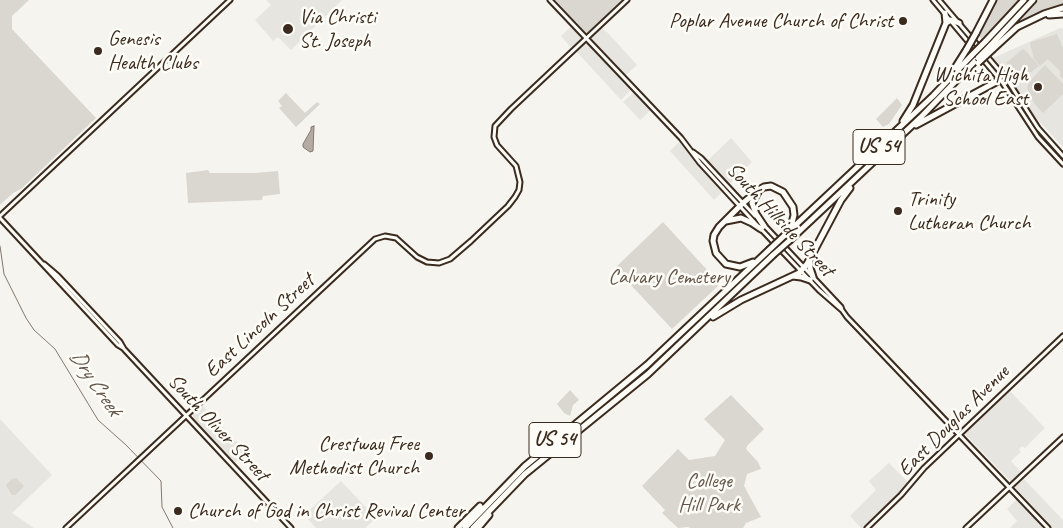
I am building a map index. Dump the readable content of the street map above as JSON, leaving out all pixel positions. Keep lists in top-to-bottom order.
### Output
{
  "streets": {
    "highway": ["US 54"],
    "main road": [
      "South Hillside Street",
      "East Lincoln Street",
      "East Douglas Avenue",
      "South Oliver Street"
    ]
  },
  "crossings": [
    ["South Hillside Street", "East Lincoln Street"],
    ["South Hillside Street", "East Douglas Avenue"],
    ["East Lincoln Street", "South Oliver Street"]
  ],
  "water": ["Dry Creek"],
  "parks": ["Calvary Cemetery", "College Hill Park"],
  "places": [
    "Poplar Avenue Church of Christ",
    "Via Christi St. Joseph",
    "Genesis Health Clubs",
    "Wichita High School East",
    "Trinity Lutheran Church",
    "Crestway Free Methodist Church",
    "Church of God in Christ Revival Center"
  ]
}
